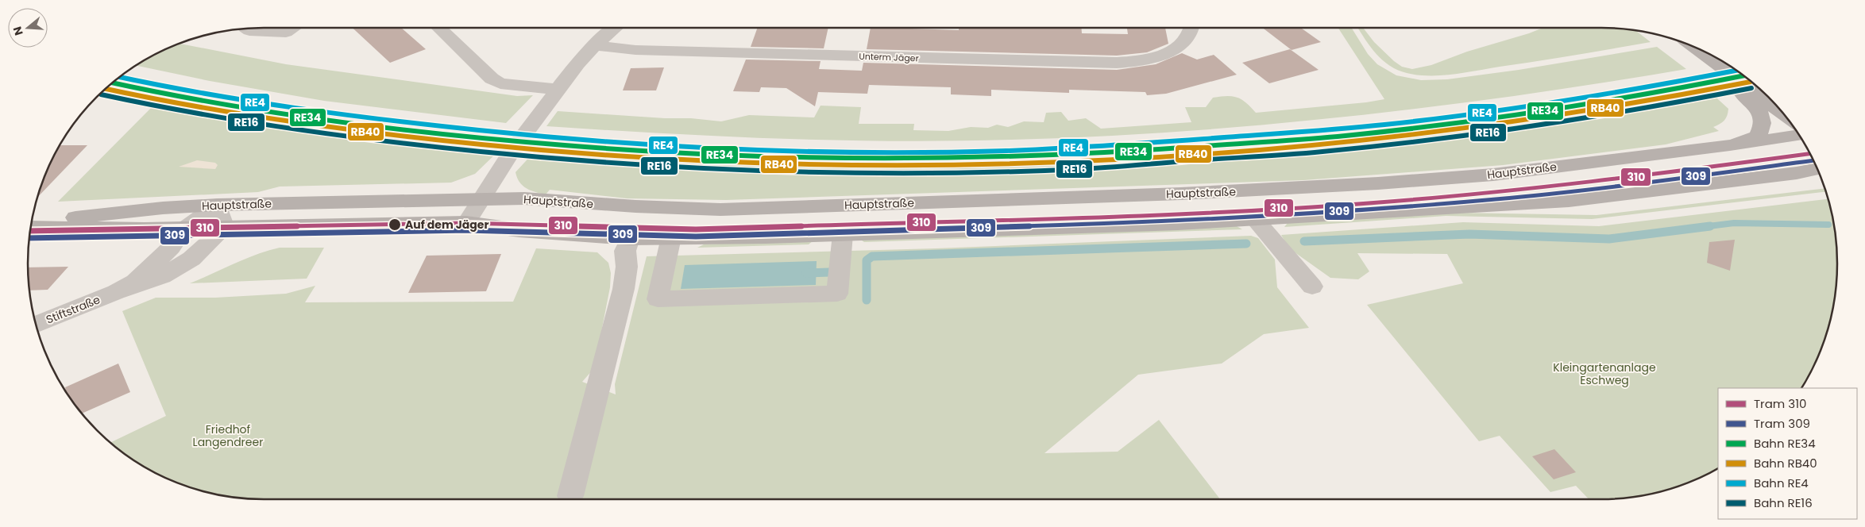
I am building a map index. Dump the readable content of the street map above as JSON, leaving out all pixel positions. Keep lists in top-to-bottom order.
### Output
{
  "streets": {
    "main road": ["Hauptstraße"],
    "street": ["Unterm Jäger", "Stiftstraße"]
  },
  "crossings": [
    ["Hauptstraße", "Stiftstraße"]
  ],
  "parks": ["Kleingartenanlage Eschweg", "Friedhof Langendreer"],
  "places": ["Auf dem Jäger"],
  "lines": [
    "rail line RE4",
    "rail line RE34",
    "rail line RB40",
    "rail line RE16",
    "tram line 310",
    "tram line 309"
  ],
  "legend": [
    "Tram 310",
    "Tram 309",
    "Bahn RE34",
    "Bahn RB40",
    "Bahn RE4",
    "Bahn RE16"
  ],
  "north": "left"
}
